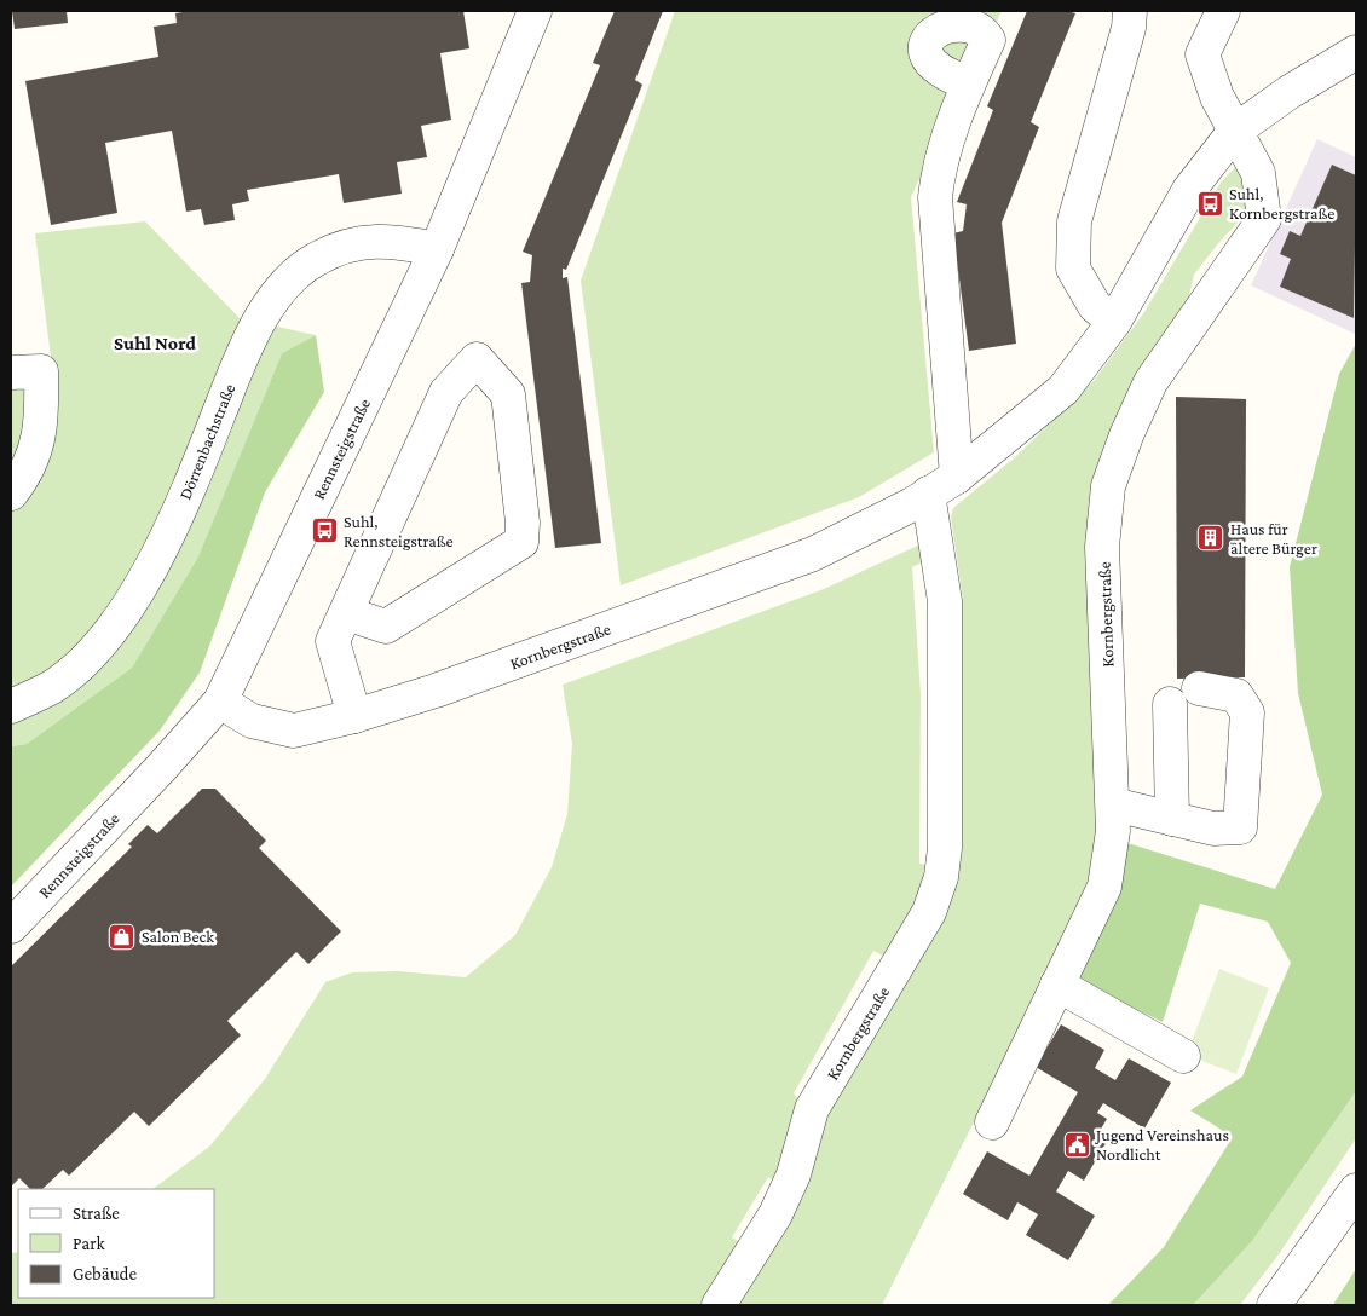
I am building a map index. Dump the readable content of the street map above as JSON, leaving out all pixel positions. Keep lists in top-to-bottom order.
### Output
{
  "streets": {
    "street": ["Dörrenbachstraße", "Rennsteigstraße", "Kornbergstraße"]
  },
  "crossings": [
    ["Dörrenbachstraße", "Rennsteigstraße"],
    ["Rennsteigstraße", "Kornbergstraße"]
  ],
  "districts": ["Suhl Nord"],
  "places": {
    "bus stop": ["Suhl, Kornbergstraße", "Suhl, Rennsteigstraße"],
    "building": ["Haus für ältere Bürger"],
    "shop": ["Salon Beck"],
    "public building": ["Jugend Vereinshaus Nordlicht"]
  },
  "legend": ["Straße", "Park", "Gebäude"]
}
